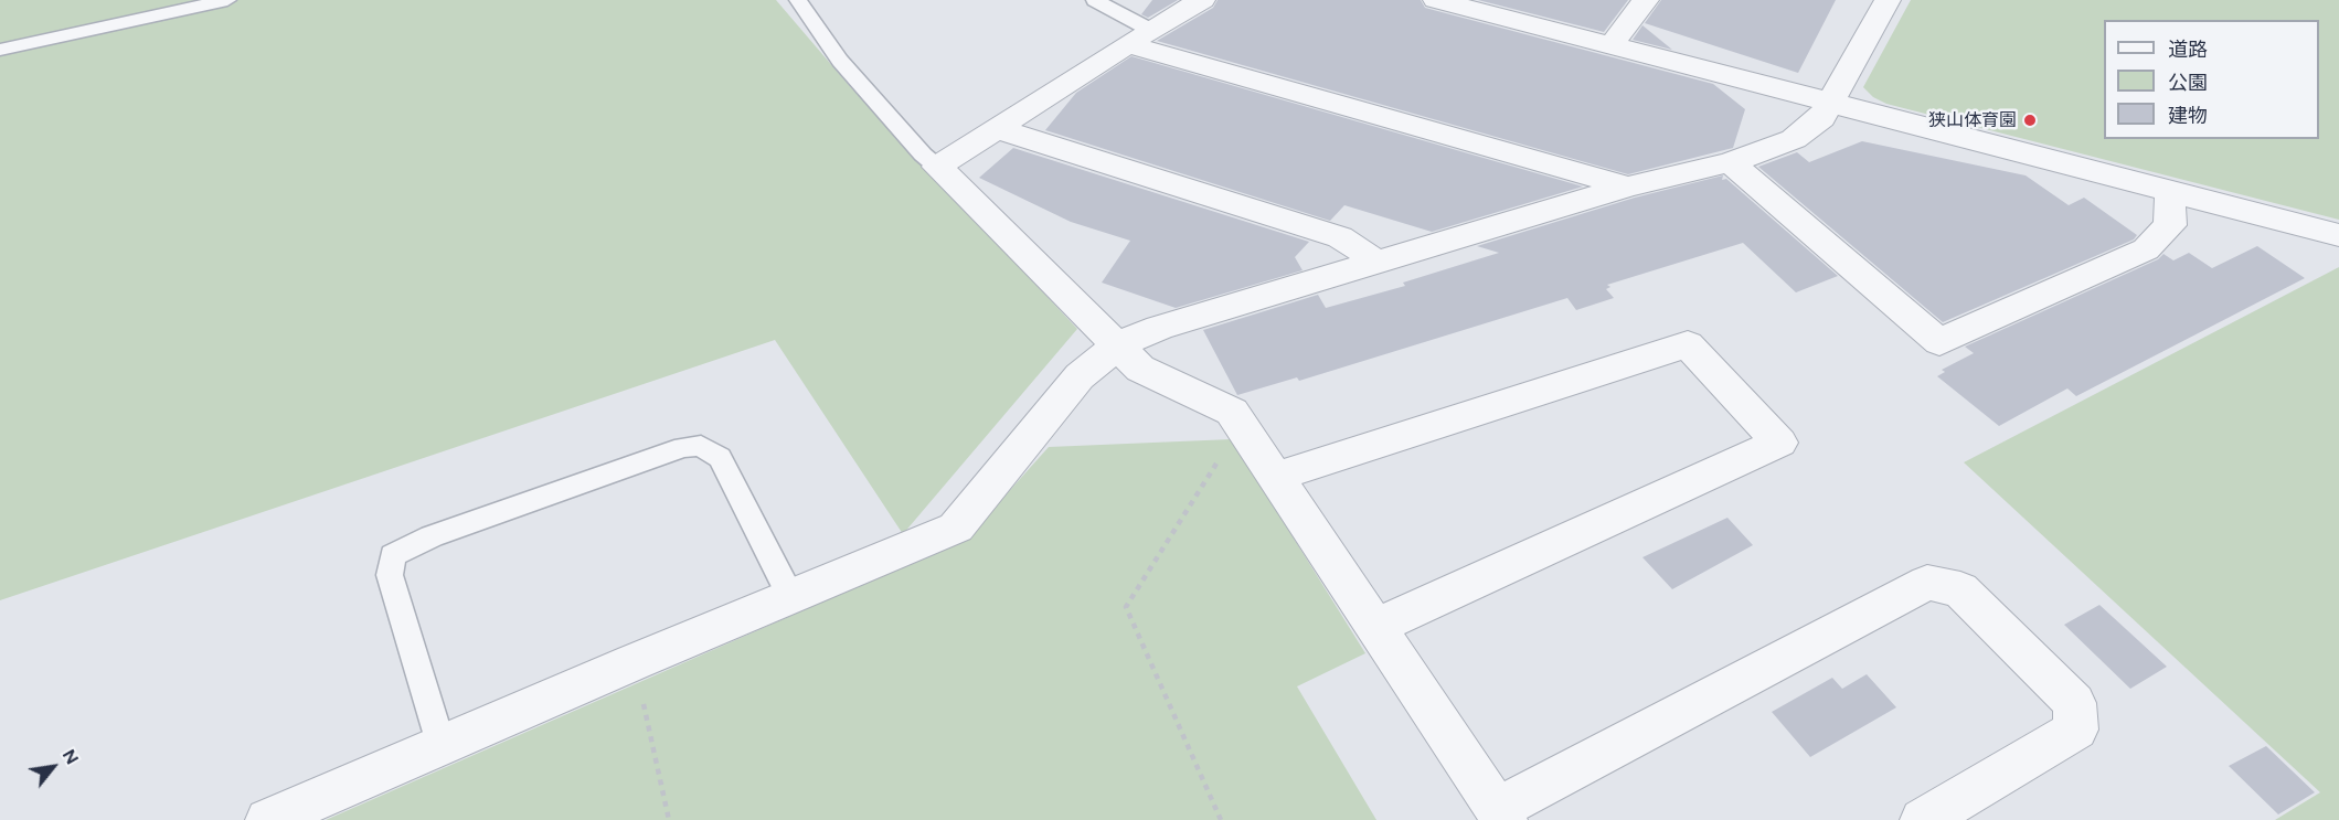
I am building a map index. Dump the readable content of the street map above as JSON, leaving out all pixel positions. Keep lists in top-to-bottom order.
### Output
{
  "places": ["狭山体育園"],
  "legend": ["道路", "公園", "建物"],
  "north": "top right"
}
